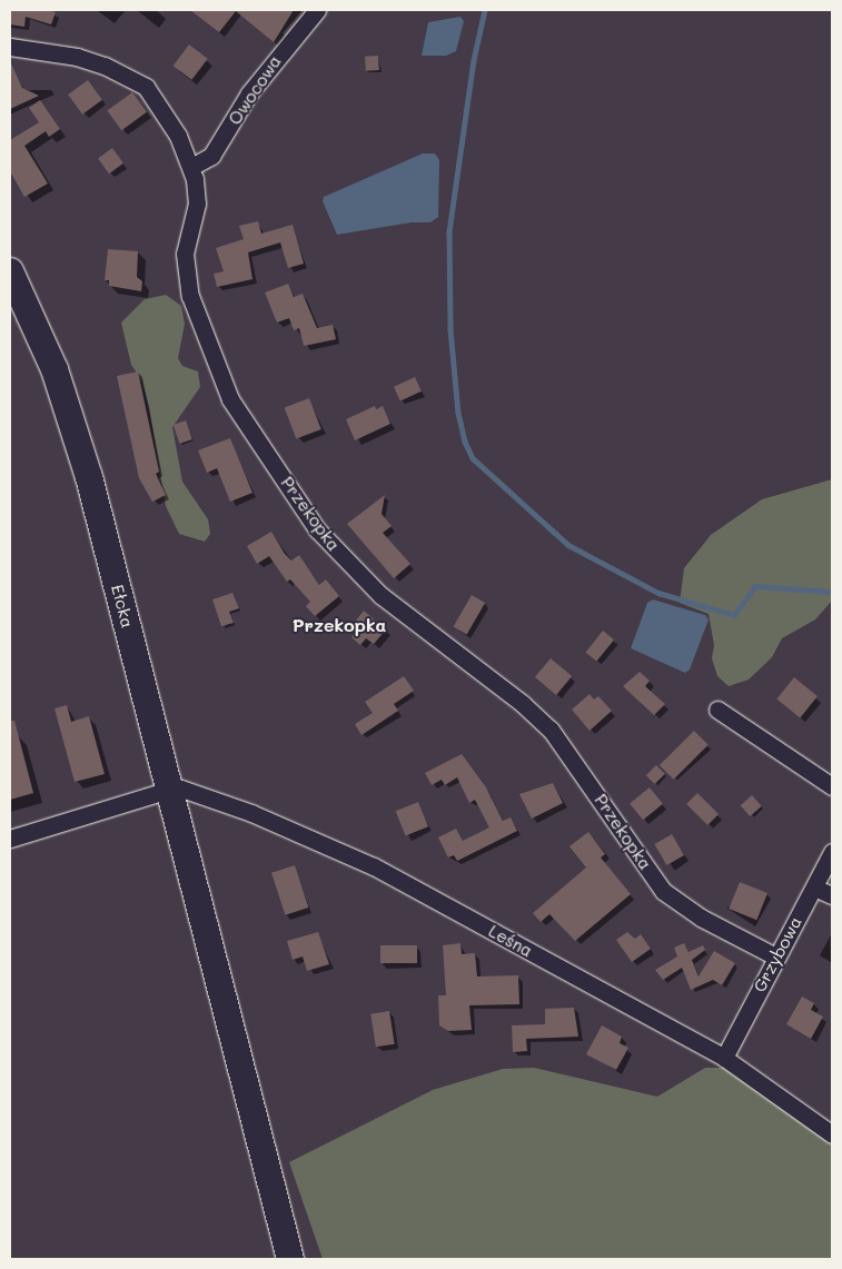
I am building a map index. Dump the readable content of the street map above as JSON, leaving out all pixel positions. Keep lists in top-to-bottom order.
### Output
{
  "streets": {
    "main road": ["Ełcka"],
    "street": [
      "Owocowa",
      "Przekopka",
      "Leśna",
      "Grzybowa"
    ]
  },
  "crossings": [
    ["Owocowa", "Przekopka"],
    ["Przekopka", "Grzybowa"],
    ["Ełcka", "Leśna"],
    ["Leśna", "Grzybowa"]
  ],
  "districts": ["Przekopka"]
}
